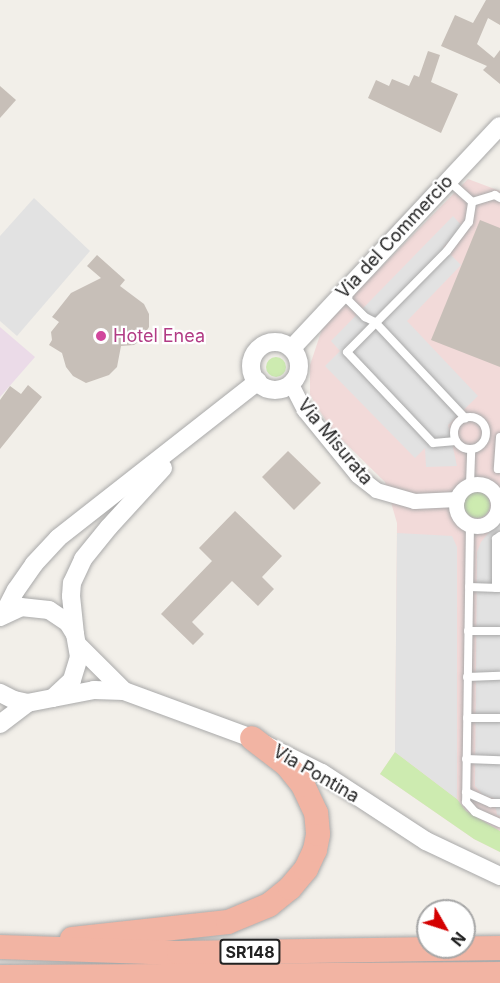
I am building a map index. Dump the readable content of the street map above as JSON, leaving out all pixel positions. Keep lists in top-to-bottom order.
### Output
{
  "streets": {
    "highway": ["SR148"],
    "street": ["Via del Commercio", "Via Misurata", "Via Pontina"]
  },
  "crossings": [
    ["Via del Commercio", "Via Misurata"]
  ],
  "places": ["Hotel Enea"],
  "north": "bottom right"
}
